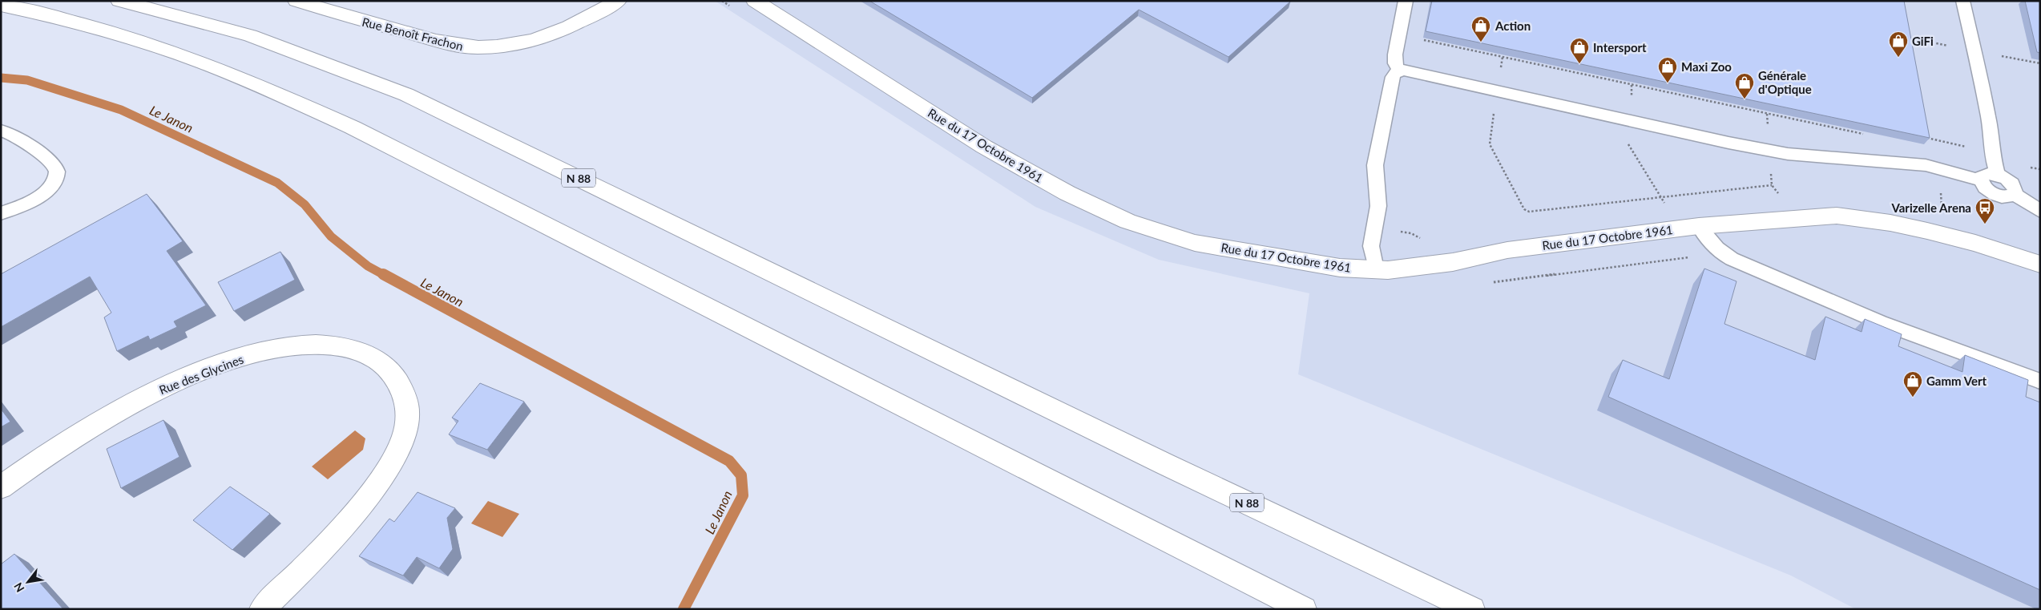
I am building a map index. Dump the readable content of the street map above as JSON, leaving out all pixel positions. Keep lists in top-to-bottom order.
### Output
{
  "streets": {
    "main road": [
      "Rue Benoît Frachon",
      "Rue du 17 Octobre 1961",
      "N 88",
      "Rue des Glycines"
    ]
  },
  "water": ["Le Janon"],
  "places": {
    "shop": [
      "Action",
      "GiFi",
      "Intersport",
      "Maxi Zoo",
      "Générale d'Optique",
      "Gamm Vert"
    ],
    "bus stop": ["Varizelle Arena"]
  },
  "north": "bottom left"
}
